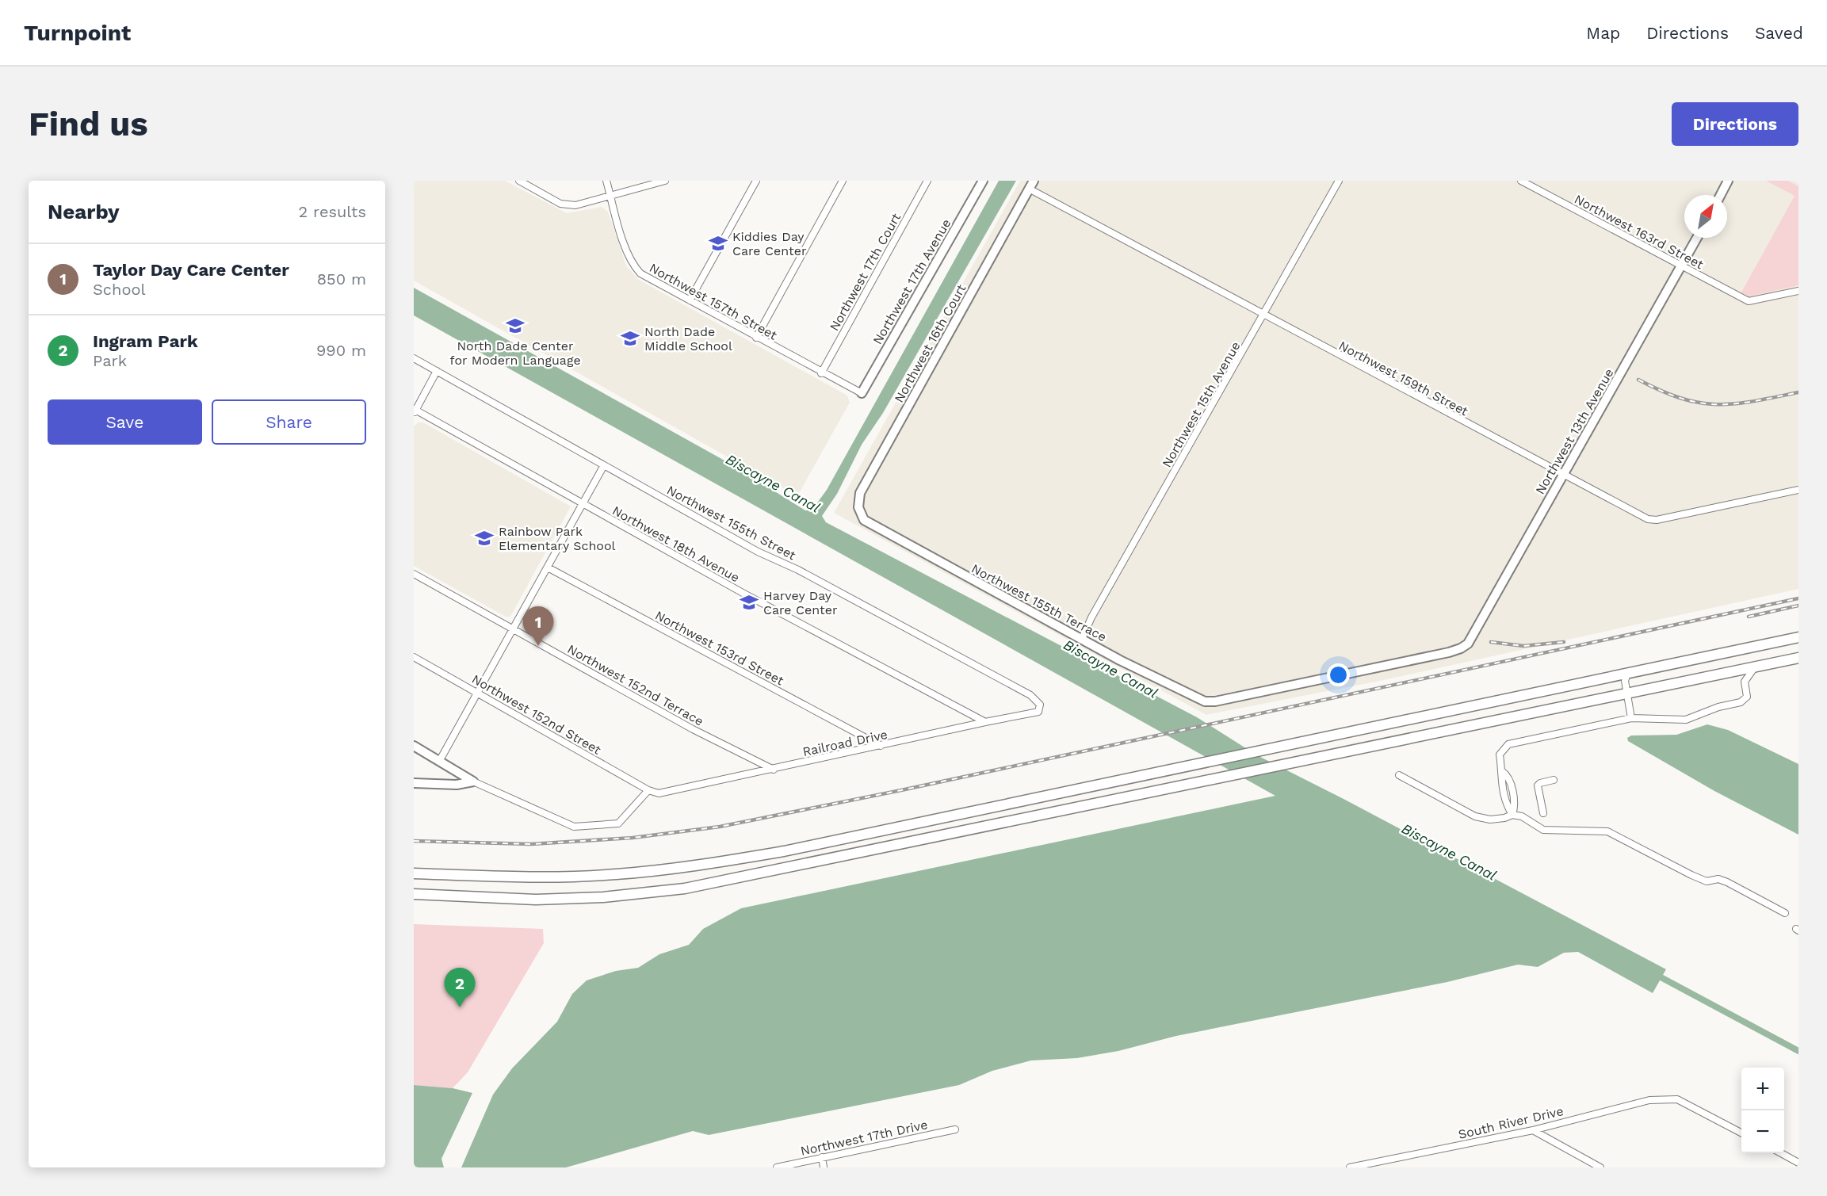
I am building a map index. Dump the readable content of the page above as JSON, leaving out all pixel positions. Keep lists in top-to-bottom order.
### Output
{
  "streets": {
    "street": [
      "Northwest 163rd Street",
      "Northwest 17th Court",
      "Northwest 17th Avenue",
      "Northwest 157th Street",
      "Northwest 16th Court",
      "Northwest 159th Street",
      "Northwest 15th Avenue",
      "Northwest 13th Avenue",
      "Northwest 155th Street",
      "Northwest 18th Avenue",
      "Northwest 155th Terrace",
      "Northwest 153rd Street",
      "Northwest 152nd Terrace",
      "Northwest 152nd Street",
      "Railroad Drive",
      "South River Drive",
      "Northwest 17th Drive"
    ]
  },
  "crossings": [
    ["Northwest 163rd Street", "Northwest 13th Avenue"],
    ["Northwest 17th Court", "Northwest 157th Street"],
    ["Northwest 17th Avenue", "Northwest 157th Street"],
    ["Northwest 16th Court", "Northwest 159th Street"],
    ["Northwest 16th Court", "Northwest 155th Terrace"],
    ["Northwest 159th Street", "Northwest 15th Avenue"],
    ["Northwest 159th Street", "Northwest 13th Avenue"],
    ["Northwest 15th Avenue", "Northwest 155th Terrace"],
    ["Northwest 13th Avenue", "Northwest 155th Terrace"],
    ["Northwest 155th Street", "Railroad Drive"],
    ["Northwest 18th Avenue", "Railroad Drive"],
    ["Northwest 153rd Street", "Railroad Drive"],
    ["Northwest 152nd Terrace", "Railroad Drive"],
    ["Northwest 152nd Street", "Railroad Drive"]
  ],
  "water": ["Biscayne Canal"],
  "places": {
    "school or university": [
      "Kiddies Day Care Center",
      "North Dade Center for Modern Language",
      "North Dade Middle School",
      "Rainbow Park Elementary School",
      "Harvey Day Care Center"
    ]
  },
  "north": "top right",
  "page": {
    "header": "Turnpoint",
    "nav": ["Map", "Directions", "Saved"],
    "buttons": [
      "Directions",
      ["Save", "Share"]
    ],
    "title": "Find us",
    "heading": ["Nearby", "2 results"],
    "list": [
      {
        "mark": "1",
        "name": "Taylor Day Care Center",
        "note": "School",
        "value": "850 m"
      },
      {
        "mark": "2",
        "name": "Ingram Park",
        "note": "Park",
        "value": "990 m"
      }
    ],
    "pins": ["1", "2"],
    "map_buttons": ["+", "−"]
  }
}
